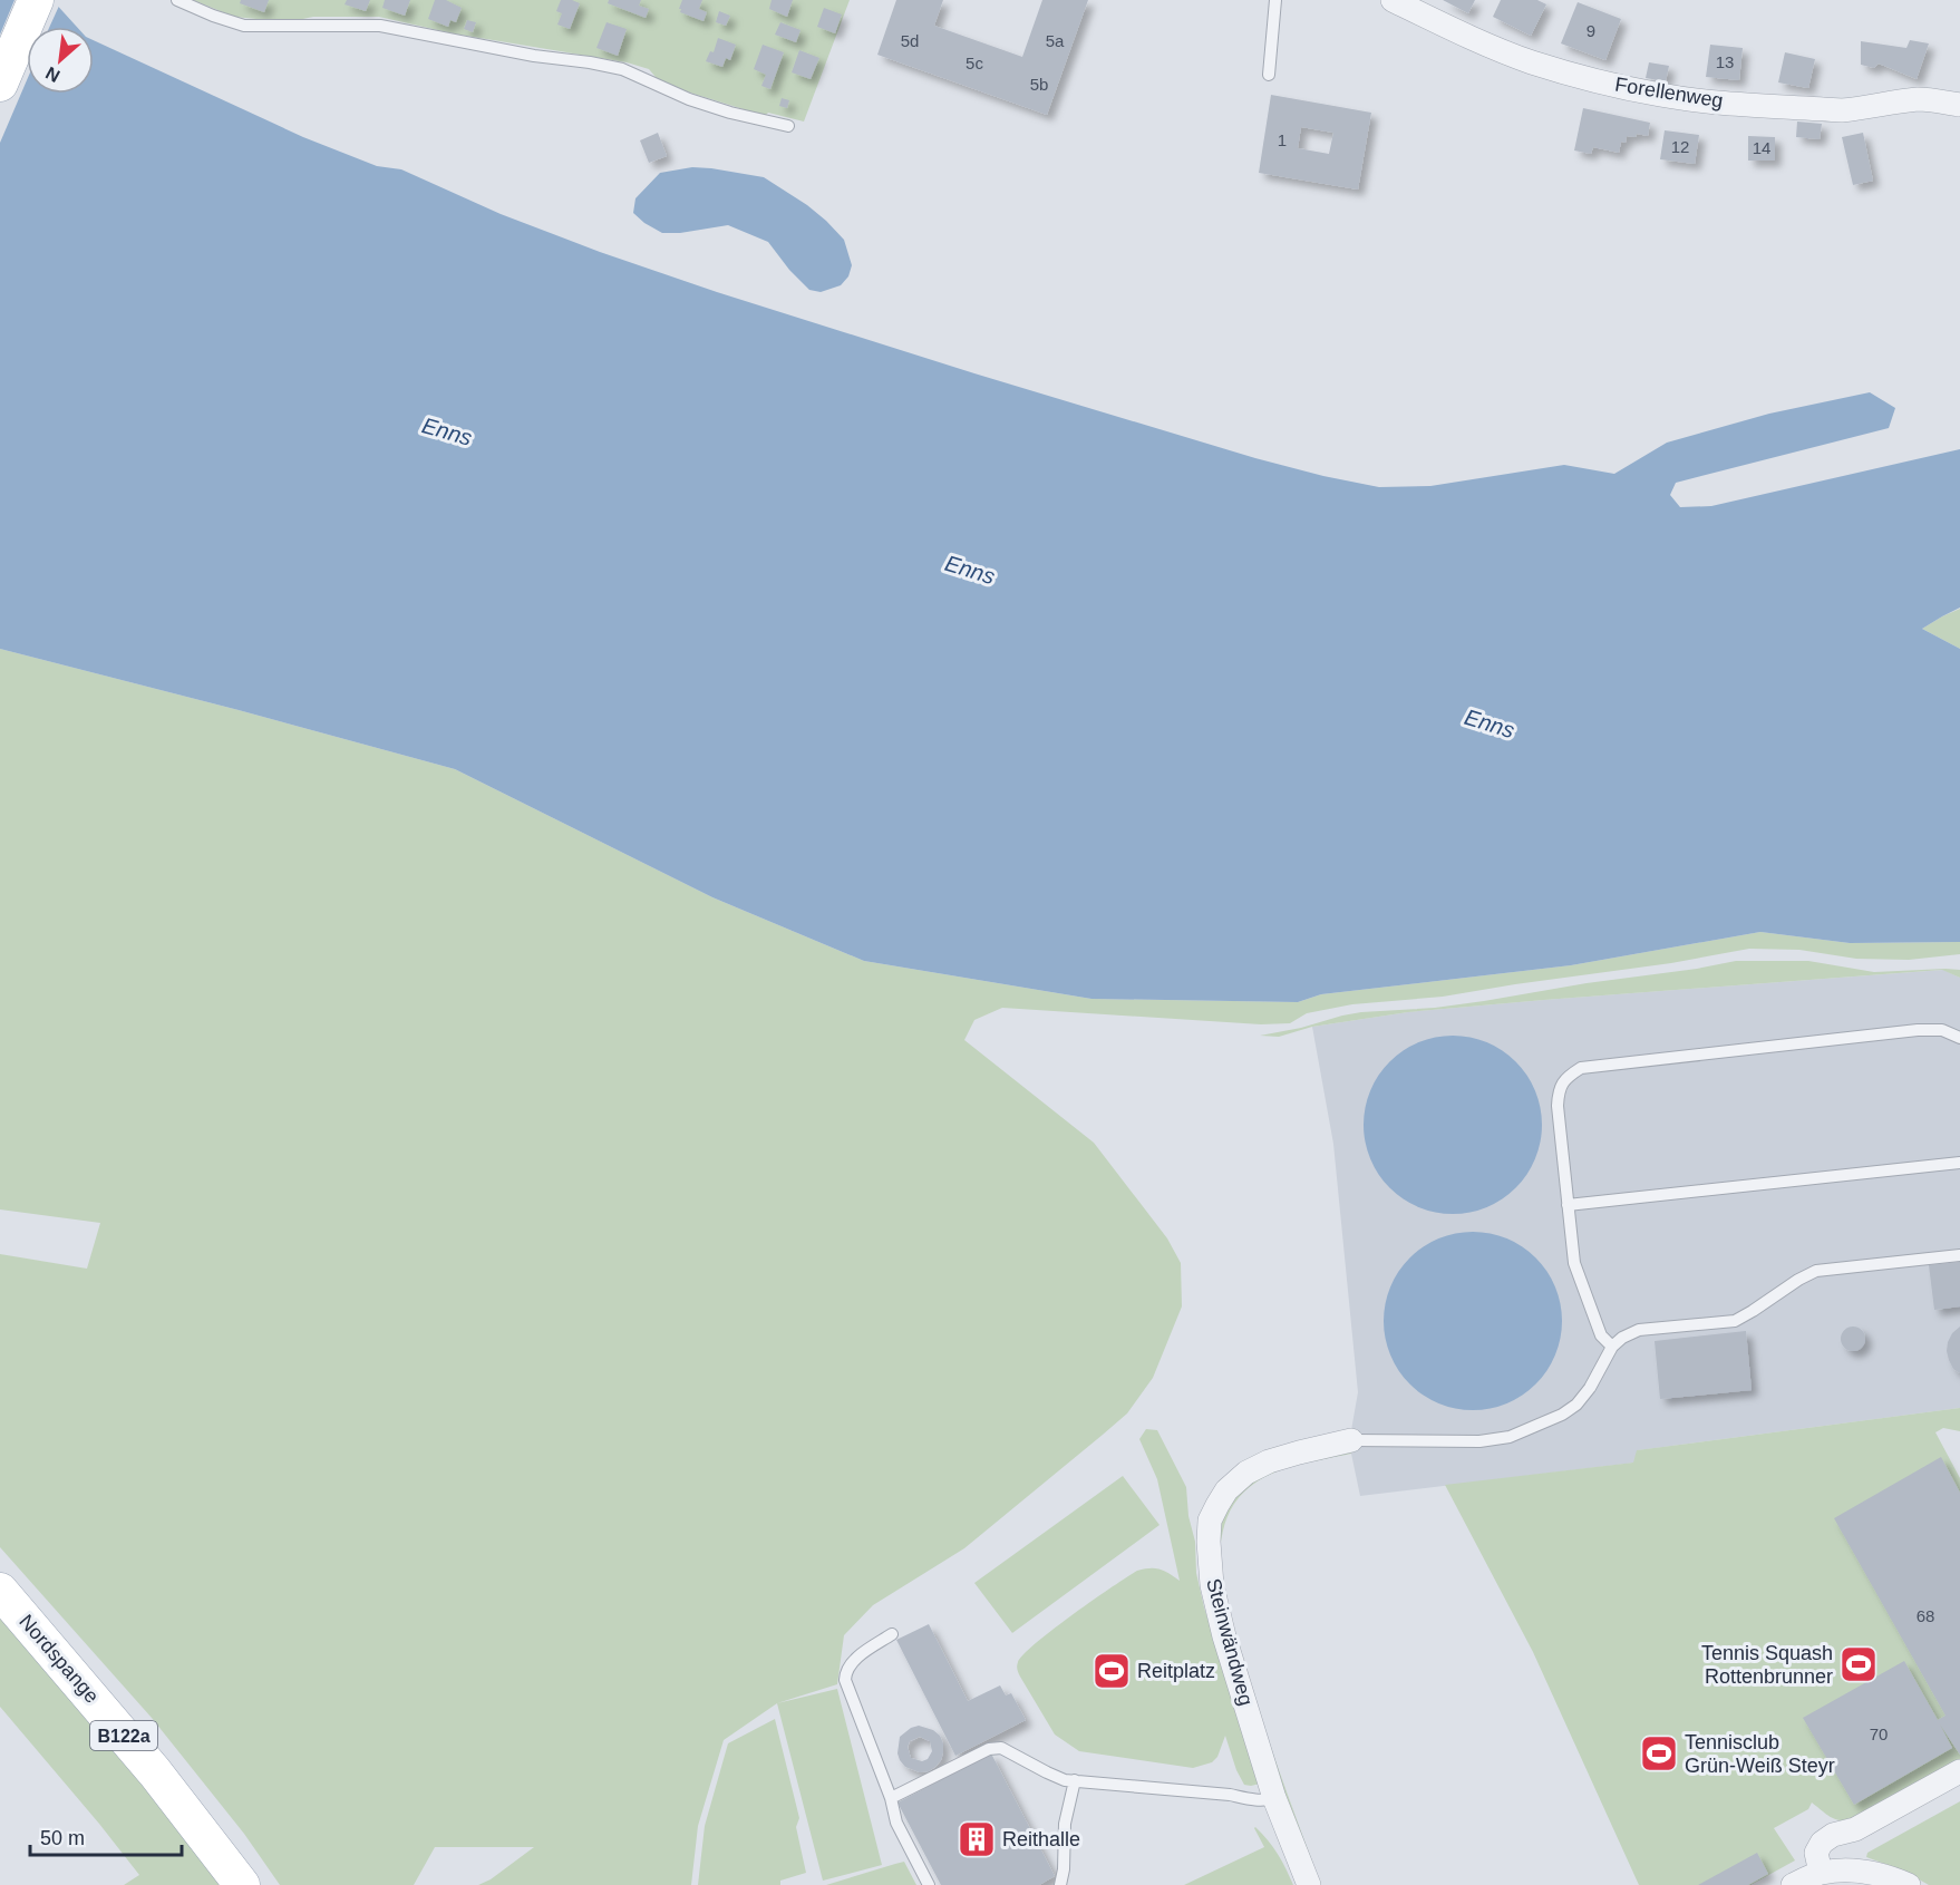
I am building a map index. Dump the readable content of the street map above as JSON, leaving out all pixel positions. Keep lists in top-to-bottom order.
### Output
{
  "streets": {
    "main road": ["Nordspange", "B122a"],
    "street": ["Forellenweg", "Steinwändweg"]
  },
  "water": ["Enns"],
  "places": {
    "sports": ["Tennis Squash Rottenbrunner", "Reitplatz", "Tennisclub Grün-Weiß Steyr"],
    "building": ["Reithalle"]
  },
  "house_numbers": [
    "9",
    "5d",
    "5a",
    "13",
    "5c",
    "5b",
    "1",
    "12",
    "14",
    "68",
    "70"
  ],
  "scale_bar": "50 m",
  "north": "bottom left"
}
